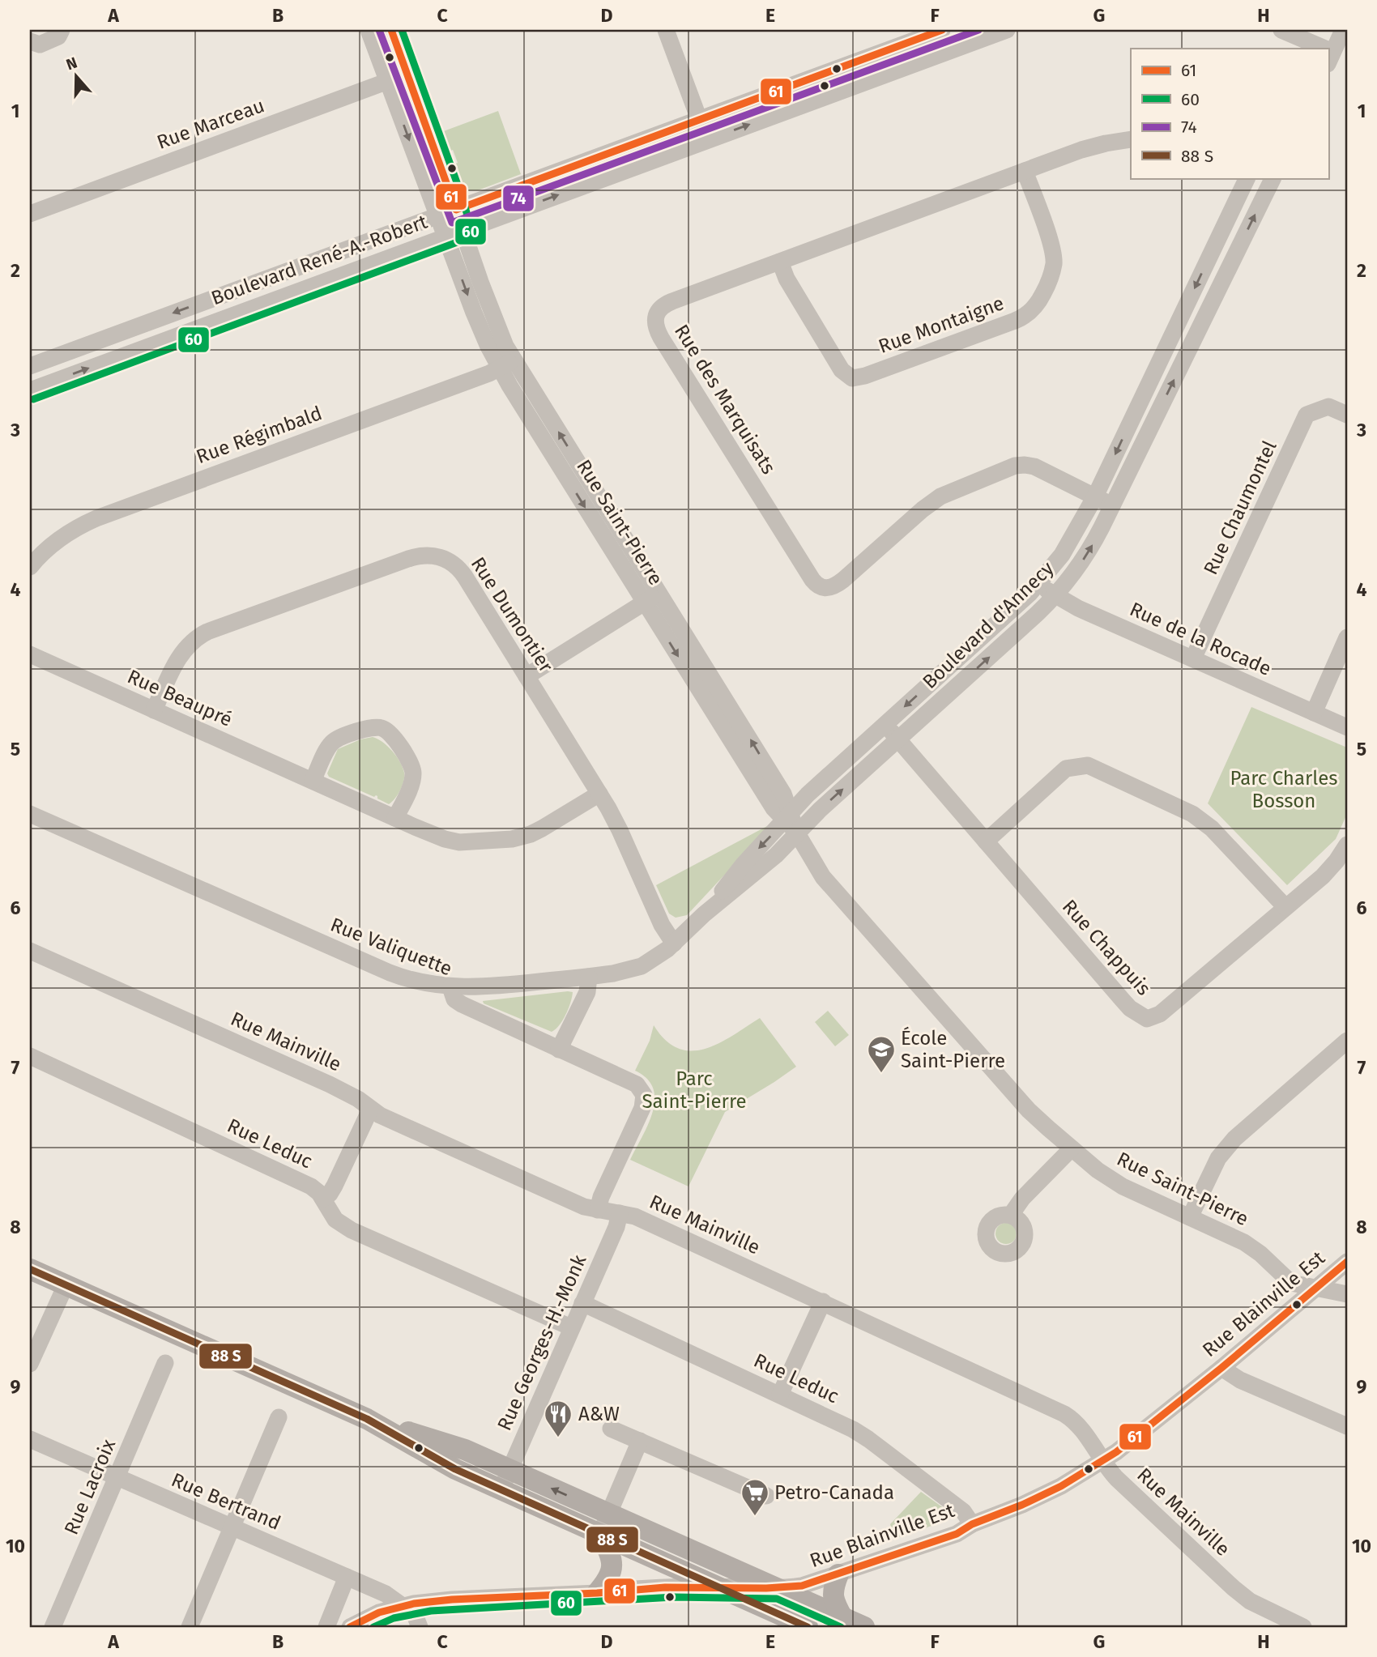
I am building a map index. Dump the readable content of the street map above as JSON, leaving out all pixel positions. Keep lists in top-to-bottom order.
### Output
{
  "streets": {
    "street": [
      "Rue Marceau",
      "Boulevard René-A.-Robert",
      "Rue Montaigne",
      "Rue des Marquisats",
      "Rue Régimbald",
      "Rue Chaumontel",
      "Rue Saint-Pierre",
      "Rue Dumontier",
      "Boulevard d'Annecy",
      "Rue de la Rocade",
      "Rue Beaupré",
      "Rue Valiquette",
      "Rue Chappuis",
      "Rue Mainville",
      "Rue Leduc",
      "Rue Blainville Est",
      "Rue Georges-H.-Monk",
      "Rue Lacroix",
      "Rue Bertrand"
    ]
  },
  "crossings": [
    ["Rue Marceau", "Rue Saint-Pierre"],
    ["Boulevard René-A.-Robert", "Rue Saint-Pierre"],
    ["Rue Montaigne", "Rue des Marquisats"],
    ["Rue des Marquisats", "Boulevard d'Annecy"],
    ["Rue Régimbald", "Rue Saint-Pierre"],
    ["Rue Chaumontel", "Rue de la Rocade"],
    ["Rue Saint-Pierre", "Boulevard d'Annecy"],
    ["Rue Saint-Pierre", "Rue Blainville Est"],
    ["Rue Dumontier", "Boulevard d'Annecy"],
    ["Rue Dumontier", "Rue Beaupré"],
    ["Boulevard d'Annecy", "Rue de la Rocade"],
    ["Boulevard d'Annecy", "Rue Valiquette"],
    ["Boulevard d'Annecy", "Rue Chappuis"],
    ["Rue Valiquette", "Rue Mainville"],
    ["Rue Mainville", "Rue Blainville Est"],
    ["Rue Mainville", "Rue Georges-H.-Monk"],
    ["Rue Leduc", "Rue Blainville Est"],
    ["Rue Leduc", "Rue Georges-H.-Monk"],
    ["Rue Blainville Est", "Rue Bertrand"],
    ["Rue Lacroix", "Rue Bertrand"]
  ],
  "parks": ["Parc Charles Bosson", "Parc Saint-Pierre"],
  "places": {
    "school or university": ["École Saint-Pierre"],
    "restaurant": ["A&W"],
    "supermarket": ["Petro-Canada"]
  },
  "lines": ["transit line 61", "transit line 60", "transit line 74"],
  "legend": [
    "61",
    "60",
    "74",
    "88 S"
  ],
  "north": "top",
  "grid": {
    "columns": [
      "A",
      "B",
      "C",
      "D",
      "E",
      "F",
      "G",
      "H"
    ],
    "rows": [
      "1",
      "2",
      "3",
      "4",
      "5",
      "6",
      "7",
      "8",
      "9",
      "10"
    ]
  }
}
